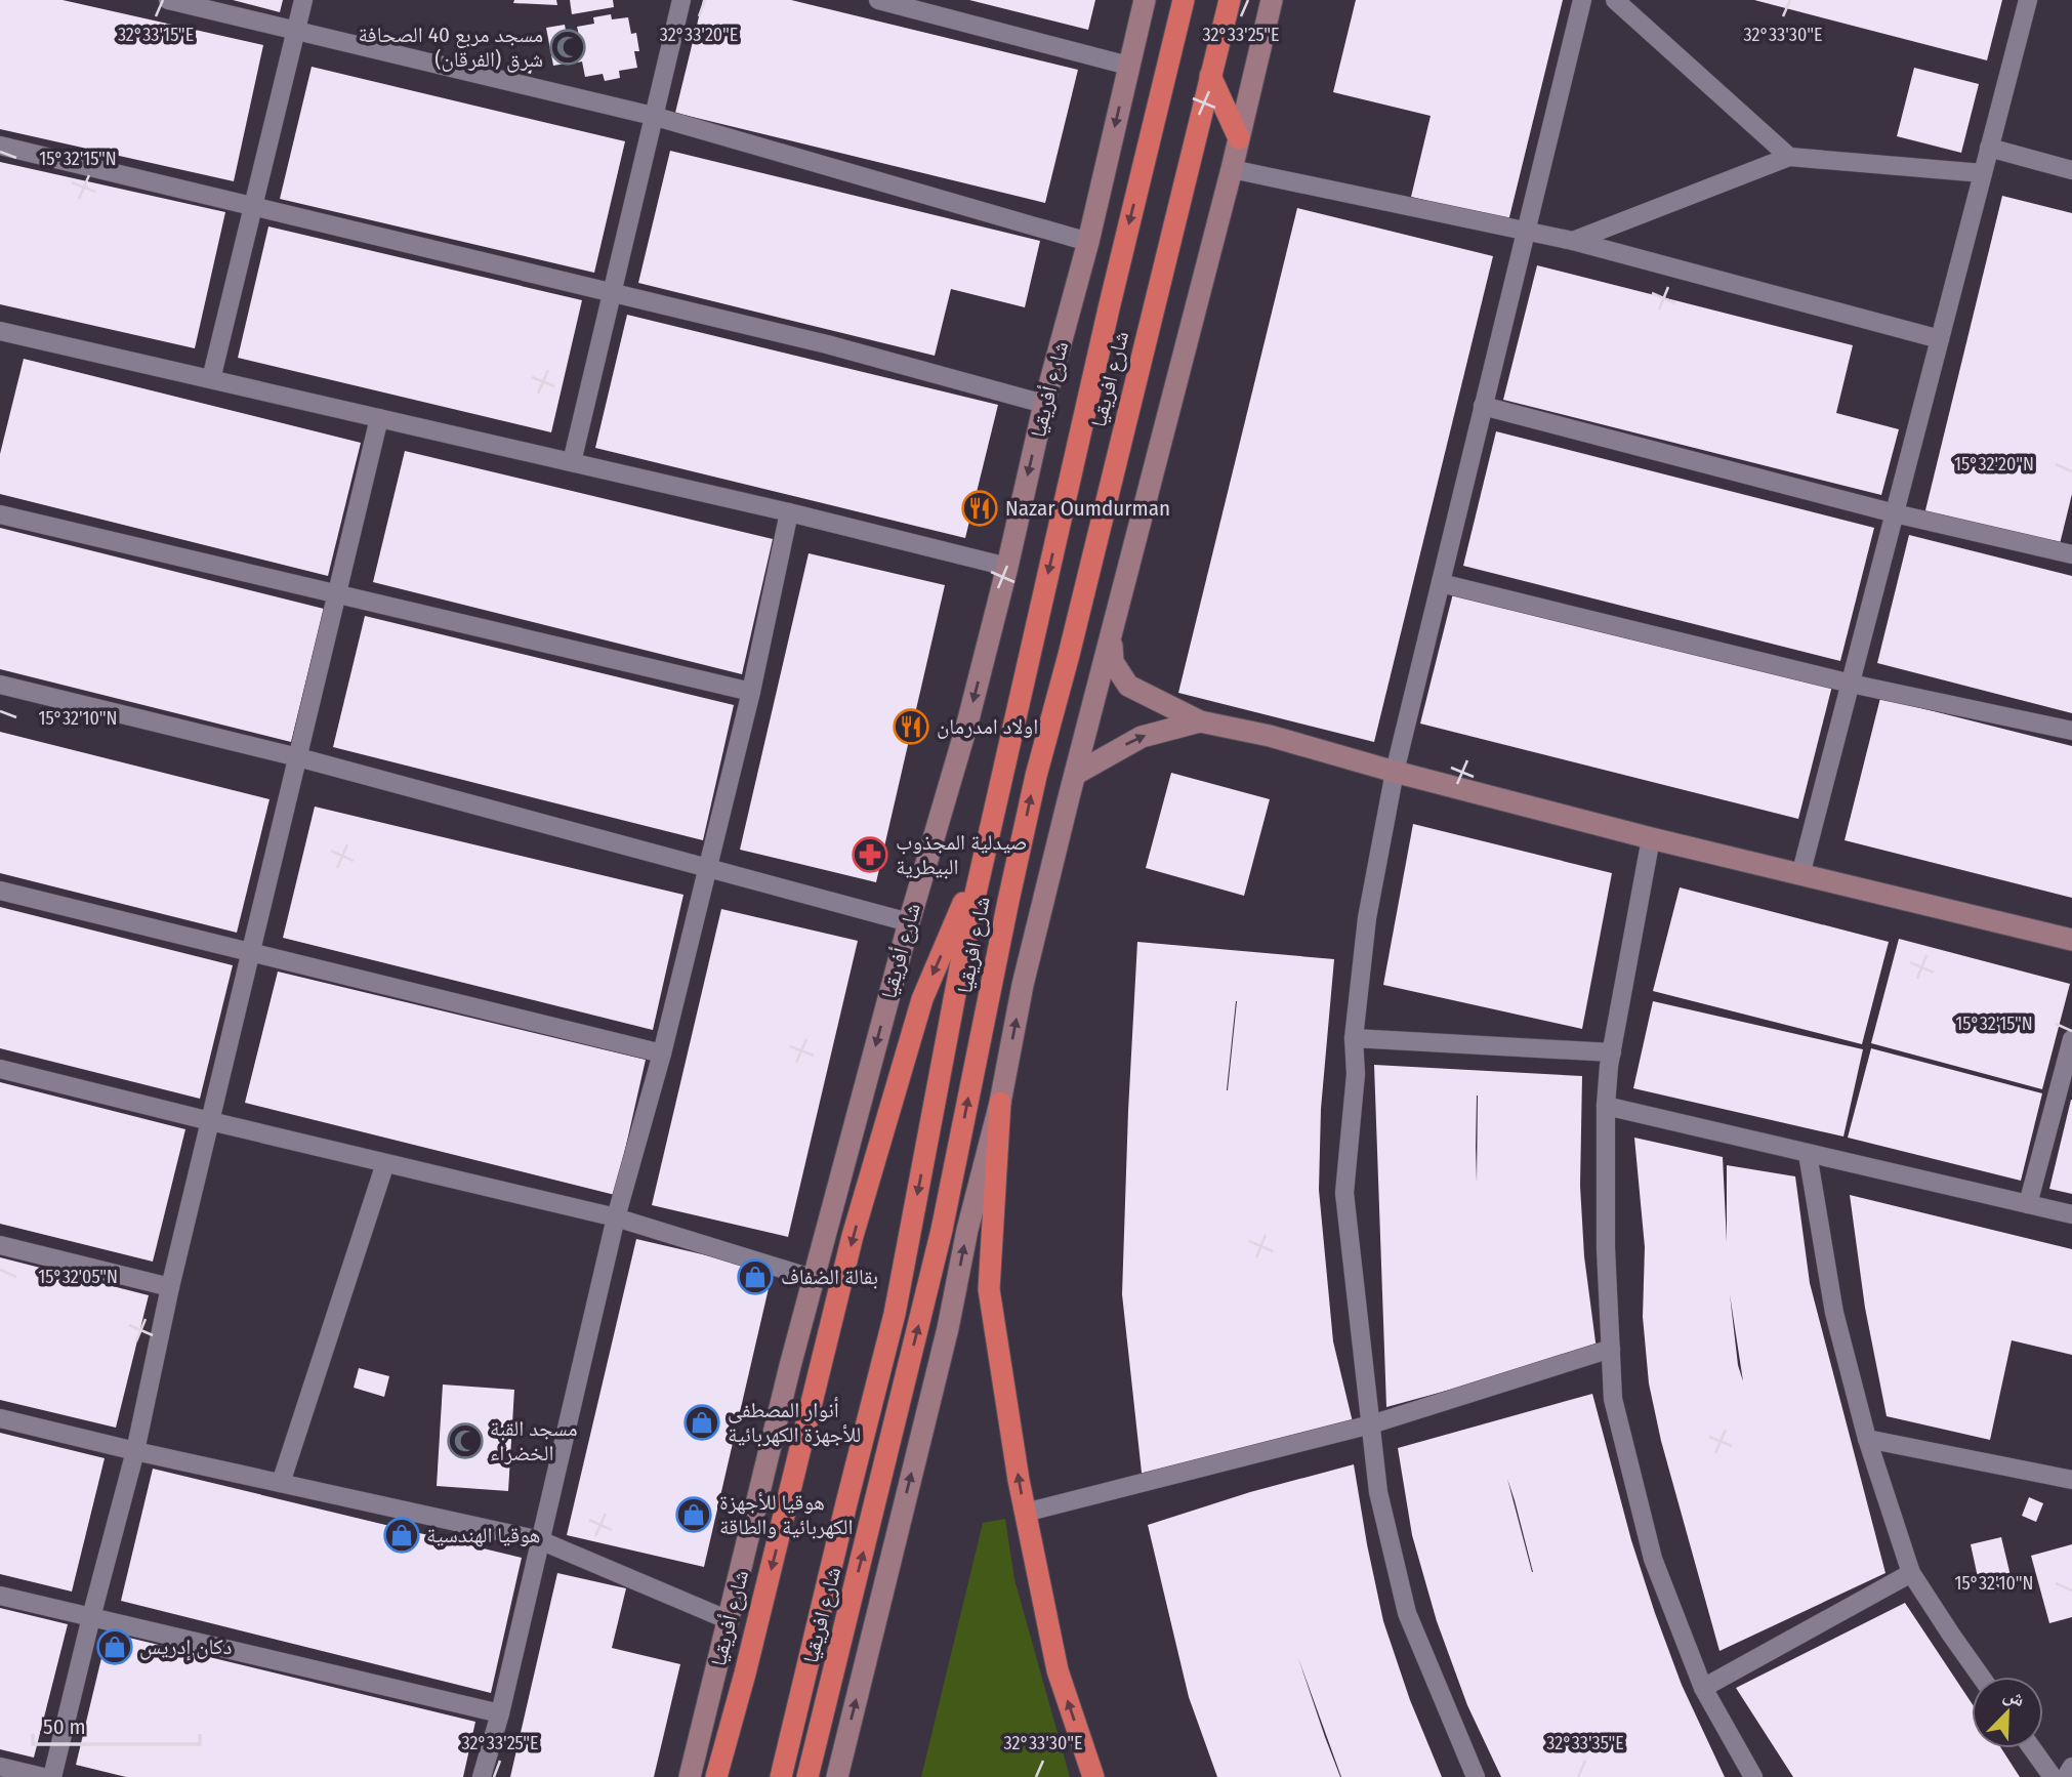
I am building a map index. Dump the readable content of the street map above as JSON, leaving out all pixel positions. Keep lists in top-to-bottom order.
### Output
{
  "streets": {
    "highway": ["شارع افريقيا"],
    "street": ["شارع أفريقيا"]
  },
  "places": {
    "mosque": ["مسجد مربع 40 الصحافة شرق (الفرقان)", "مسجد القبة الخضراء"],
    "restaurant": ["Nazar Oumdurman", "اولاد امدرمان"],
    "pharmacy": ["صيدلية المجذوب البيطرية"],
    "shop": [
      "بقالة الضفاف",
      "أنوار المصطفى للأجهزة الكهربائية",
      "هوقيا للأجهزة الكهربائية والطاقة",
      "هوقيا الهندسية",
      "دكان إدريس"
    ]
  },
  "scale_bar": "50 m",
  "north": "top right",
  "coordinates": [
    "32°33'15\"E",
    "32°33'20\"E",
    "32°33'25\"E",
    "32°33'30\"E",
    "15°32'15\"N",
    "15°32'20\"N",
    "15°32'10\"N",
    "15°32'05\"N",
    "32°33'35\"E"
  ]
}
